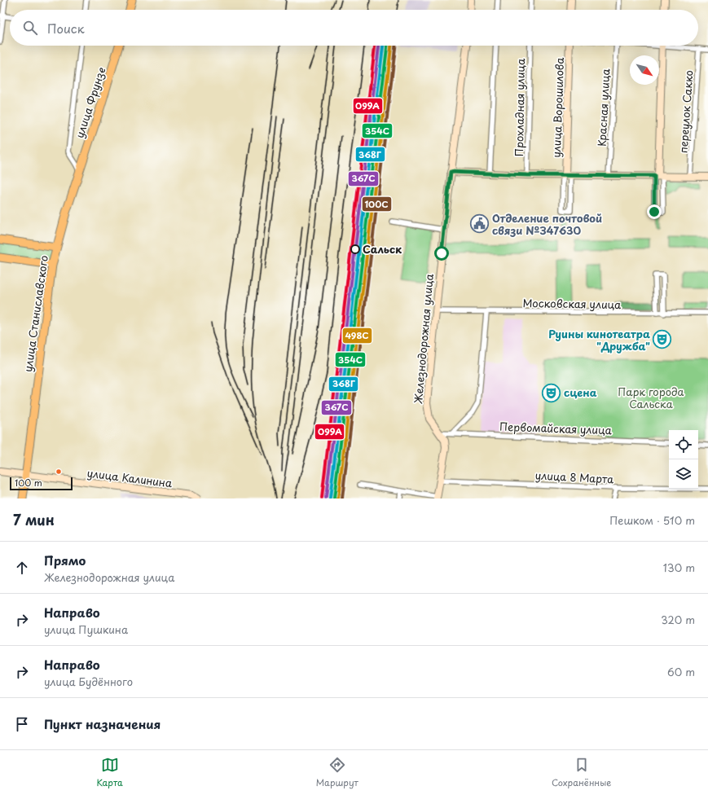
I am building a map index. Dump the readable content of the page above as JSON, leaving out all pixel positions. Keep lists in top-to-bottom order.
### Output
{
  "streets": {
    "main road": [
      "улица Фрунзе",
      "улица Ворошилова",
      "улица Станиславского",
      "Железнодорожная улица",
      "улица Калинина"
    ],
    "street": [
      "Прохладная улица",
      "Красная улица",
      "переулок Сакко",
      "Московская улица",
      "Первомайская улица",
      "улица 8 Марта"
    ]
  },
  "crossings": [
    ["улица Фрунзе", "улица Станиславского"],
    ["Московская улица", "Железнодорожная улица"],
    ["улица Станиславского", "улица Калинина"],
    ["Железнодорожная улица", "Первомайская улица"],
    ["Железнодорожная улица", "улица 8 Марта"]
  ],
  "parks": ["Парк города Сальска"],
  "places": {
    "public building": ["Отделение почтовой связи №347630"],
    "other": ["Сальск"],
    "theatre": ["Руины кинотеатра \"Дружба\"", "сцена"]
  },
  "lines": [
    "transit line 368Г",
    "transit line 354С",
    "transit line 367С",
    "transit line 498С",
    "transit line 099А",
    "transit line 100C"
  ],
  "scale_bar": "100 m",
  "north": "bottom right",
  "page": {
    "search": "Поиск",
    "scale": "100 m",
    "heading": ["7 мин", "Пешком · 510 m"],
    "list": [
      ["Прямо", "Железнодорожная улица", "130 m"],
      ["Направо", "улица Пушкина", "320 m"],
      ["Направо", "улица Будённого", "60 m"],
      "Пункт назначения"
    ],
    "nav": ["Карта", "Маршрут", "Сохранённые"]
  }
}
